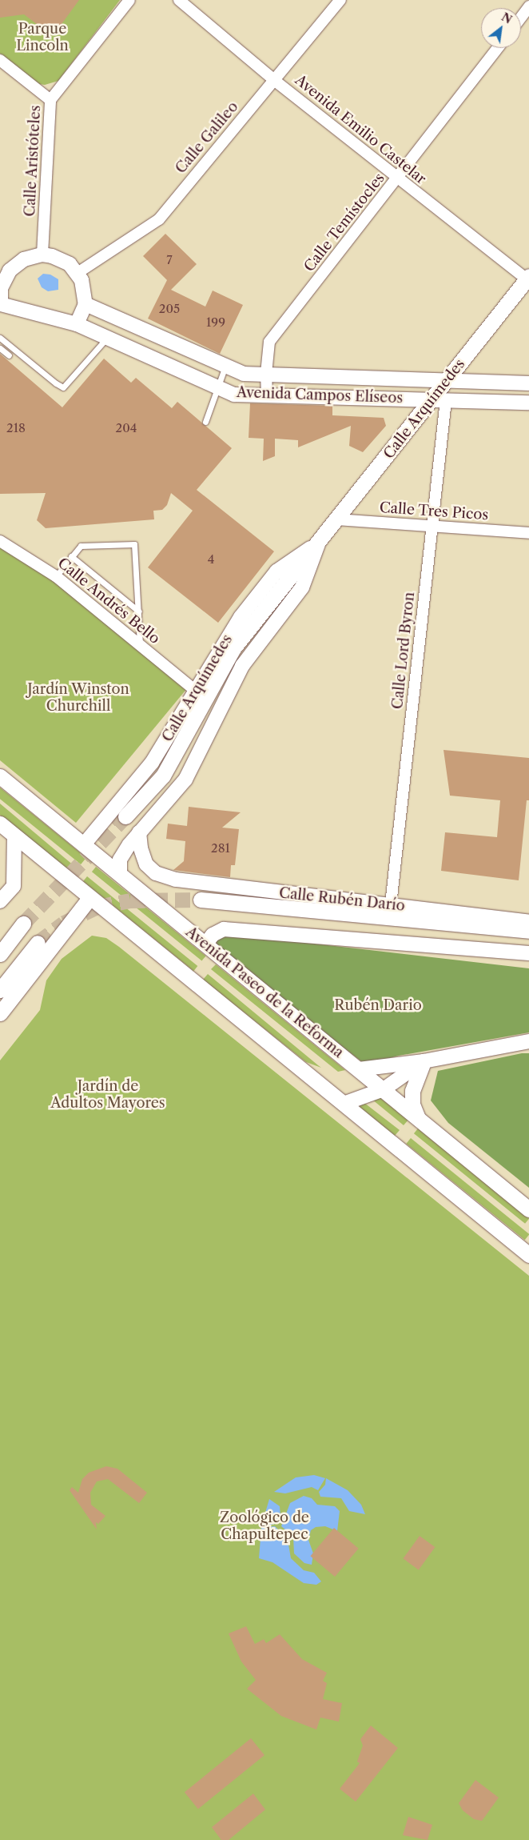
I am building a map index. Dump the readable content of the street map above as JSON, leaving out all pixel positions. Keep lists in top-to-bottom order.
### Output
{
  "streets": {
    "main road": ["Calle Arquímedes", "Avenida Paseo de la Reforma"],
    "street": [
      "Avenida Emilio Castelar",
      "Calle Galileo",
      "Calle Aristóteles",
      "Calle Temístocles",
      "Avenida Campos Elíseos",
      "Calle Tres Picos",
      "Calle Andrés Bello",
      "Calle Lord Byron",
      "Calle Rubén Darío"
    ]
  },
  "crossings": [
    ["Avenida Emilio Castelar", "Calle Galileo"],
    ["Avenida Emilio Castelar", "Calle Temístocles"],
    ["Avenida Emilio Castelar", "Calle Arquímedes"],
    ["Calle Temístocles", "Avenida Campos Elíseos"],
    ["Avenida Campos Elíseos", "Calle Arquímedes"],
    ["Avenida Campos Elíseos", "Calle Lord Byron"],
    ["Calle Arquímedes", "Calle Tres Picos"],
    ["Calle Arquímedes", "Calle Andrés Bello"],
    ["Calle Arquímedes", "Calle Lord Byron"],
    ["Calle Arquímedes", "Calle Rubén Darío"],
    ["Calle Arquímedes", "Avenida Paseo de la Reforma"],
    ["Calle Tres Picos", "Calle Lord Byron"],
    ["Calle Lord Byron", "Calle Rubén Darío"]
  ],
  "parks": [
    "Parque Lincoln",
    "Jardín Winston Churchill",
    "Rubén Dario",
    "Jardín de Adultos Mayores",
    "Zoológico de Chapultepec"
  ],
  "house_numbers": [
    "7",
    "205",
    "199",
    "218",
    "204",
    "4",
    "281"
  ],
  "north": "top right"
}
